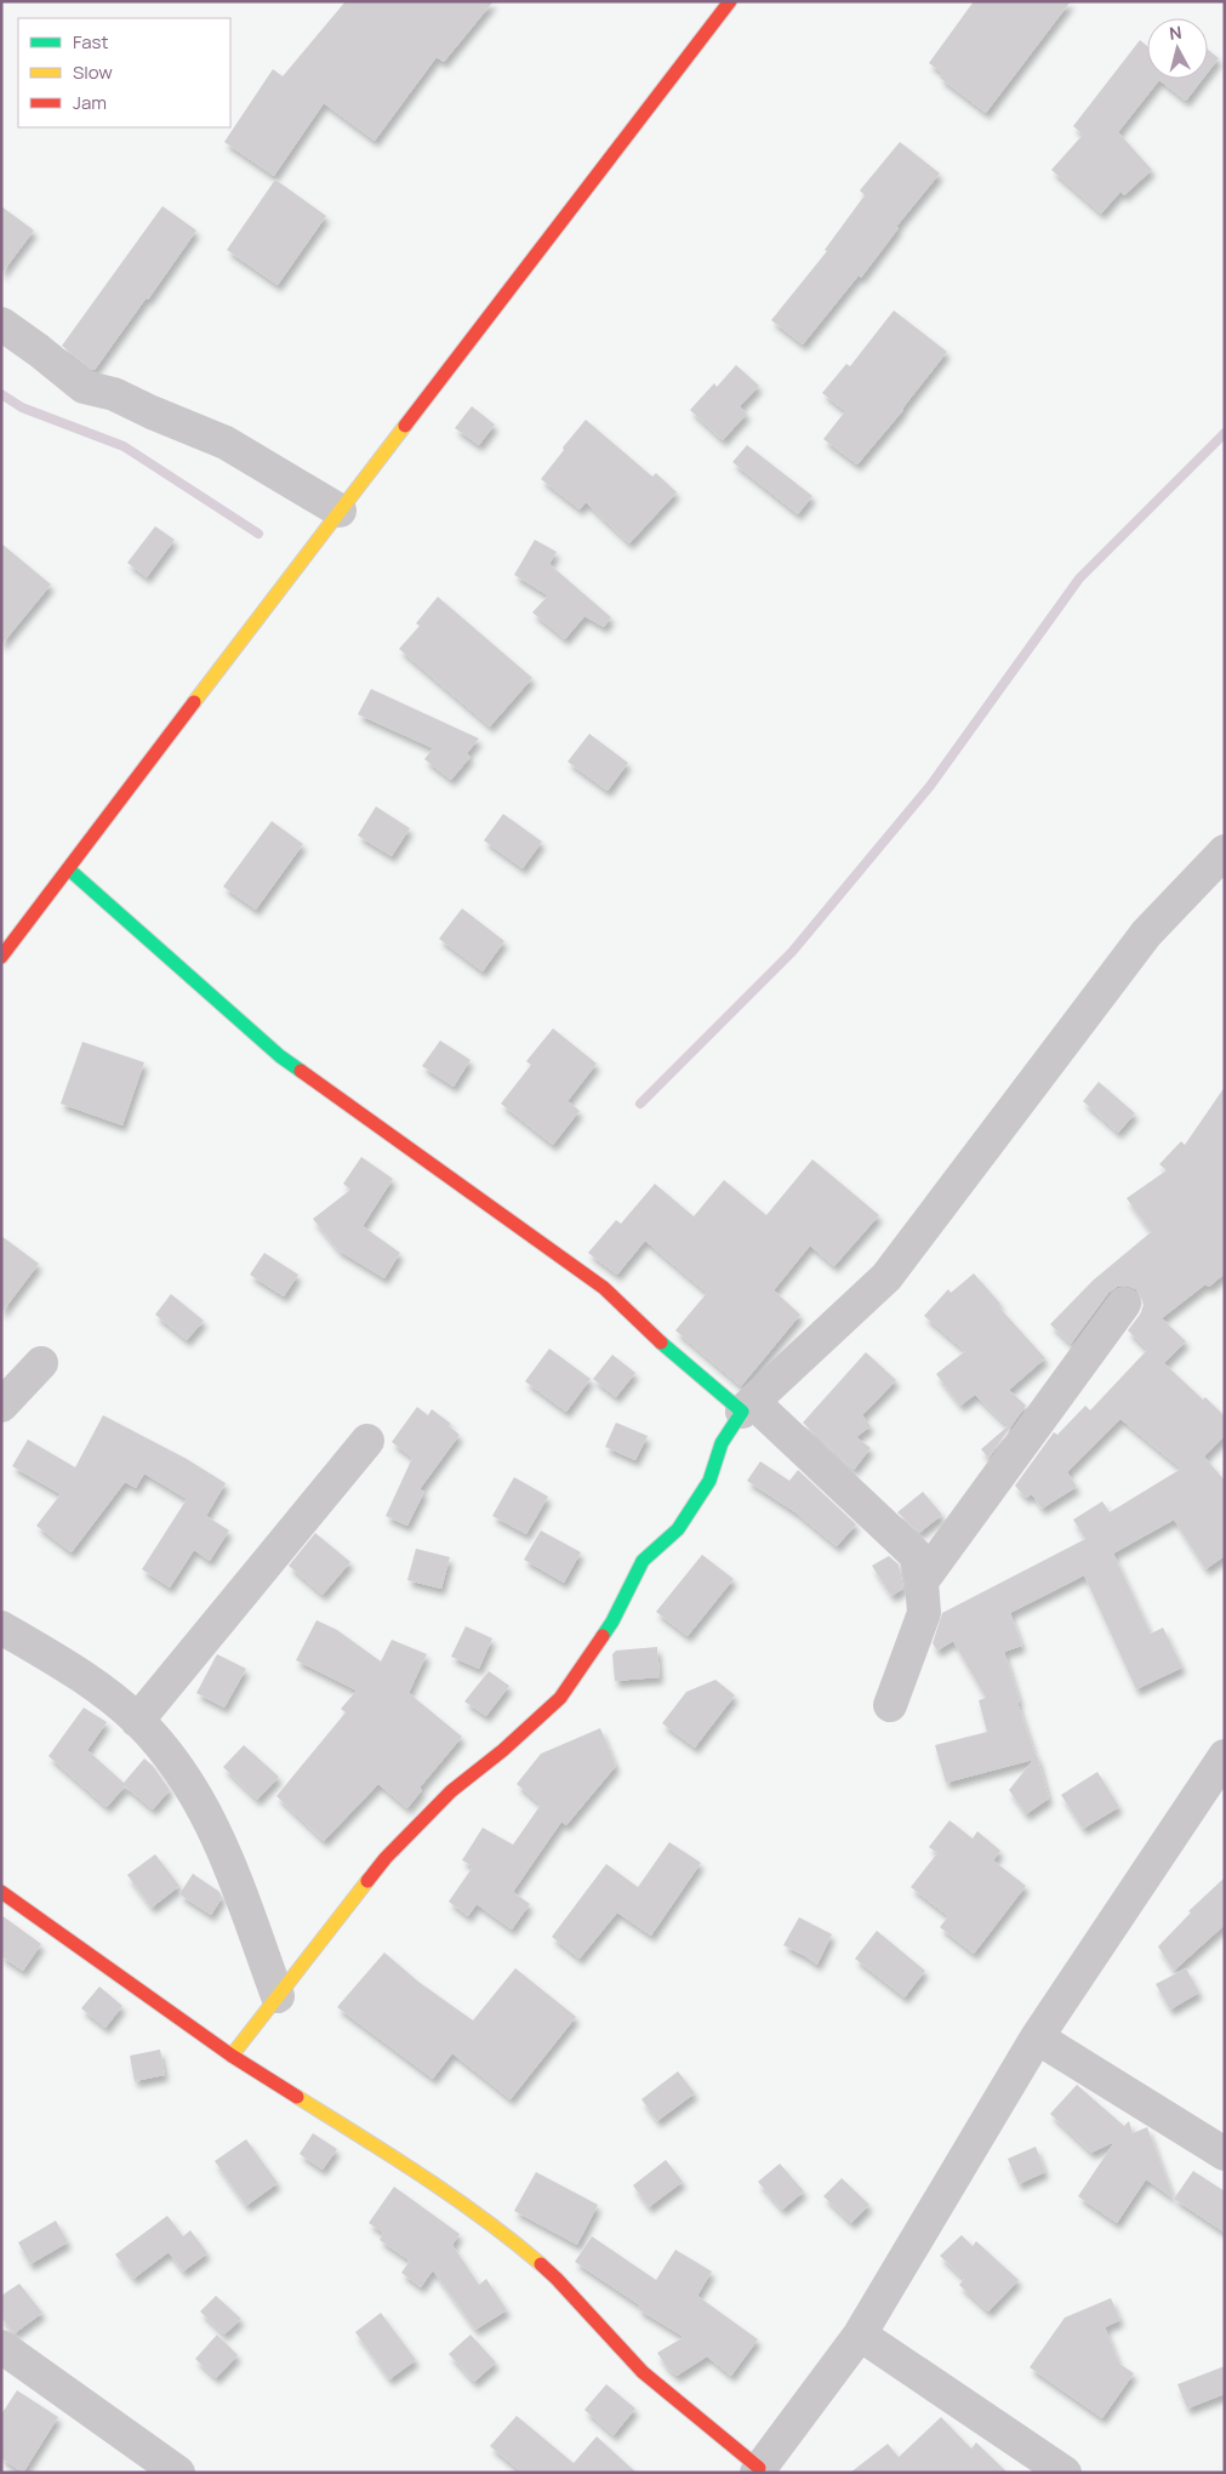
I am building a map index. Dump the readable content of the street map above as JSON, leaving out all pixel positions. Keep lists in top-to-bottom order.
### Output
{
  "legend": ["Fast", "Slow", "Jam"],
  "north": "top"
}
